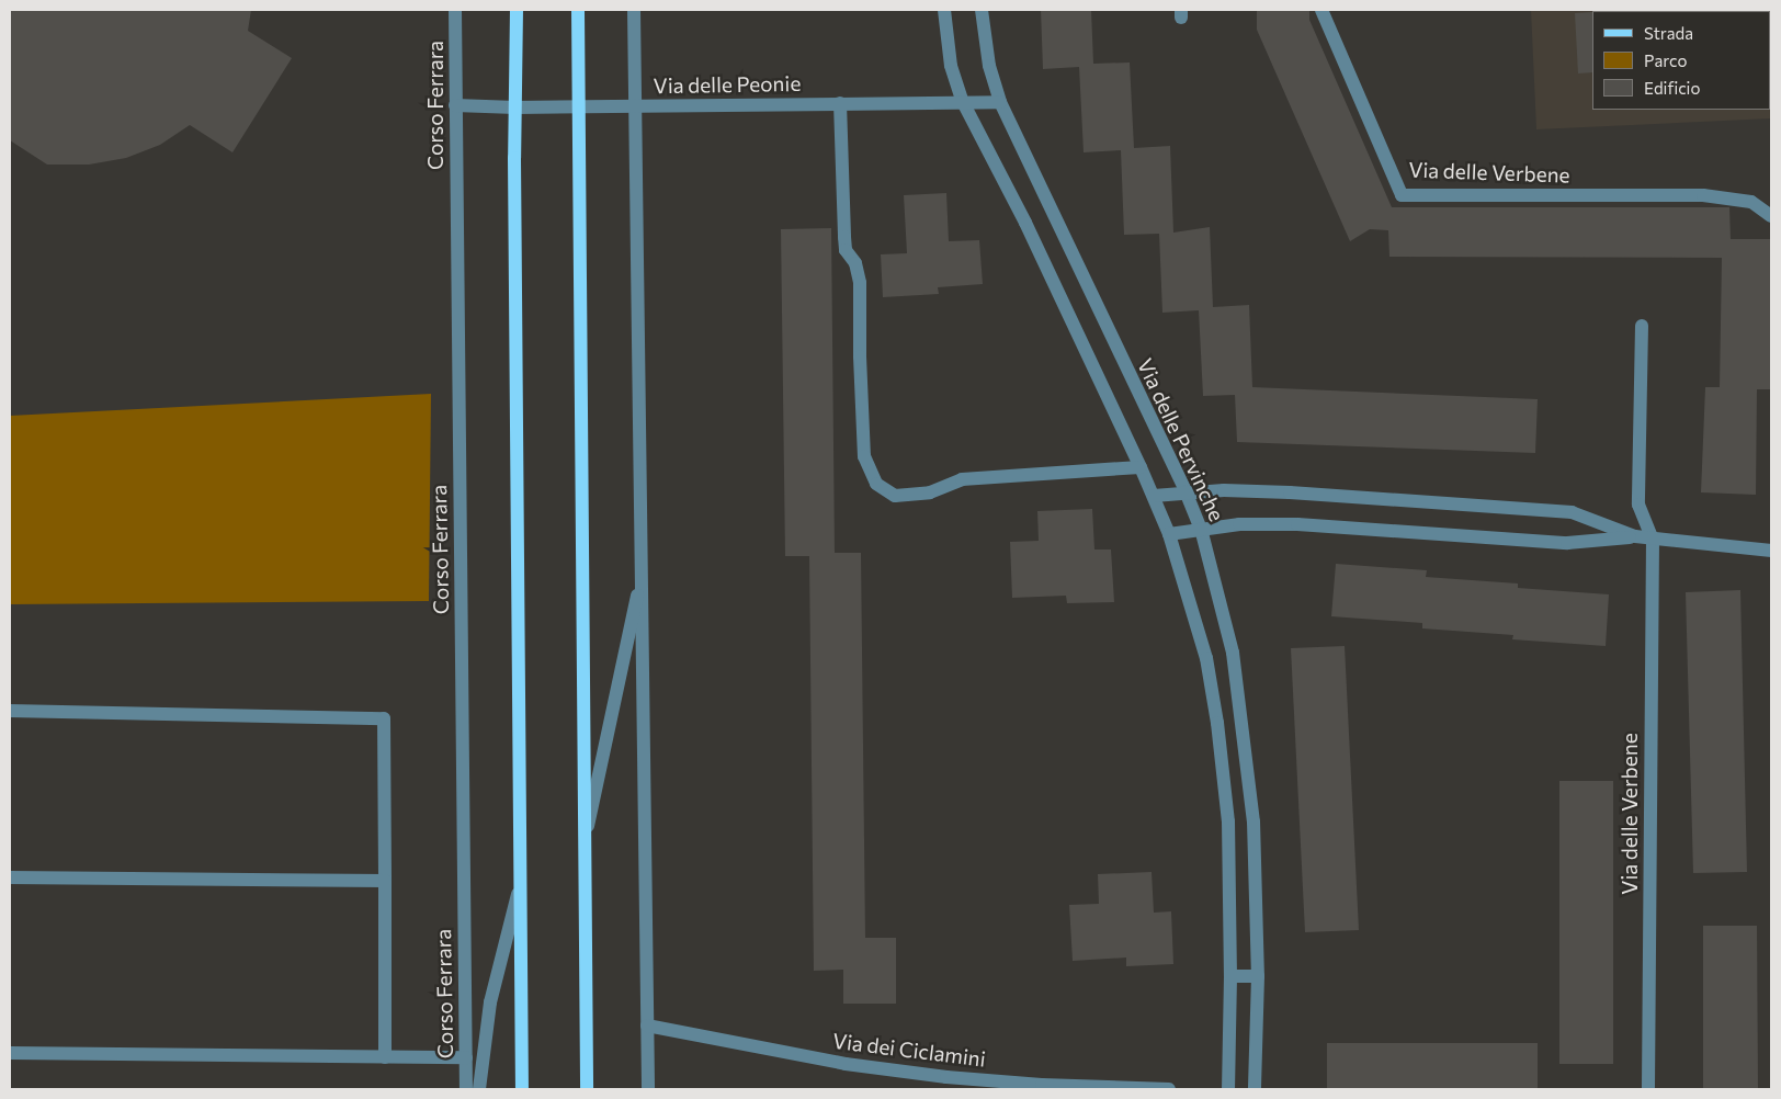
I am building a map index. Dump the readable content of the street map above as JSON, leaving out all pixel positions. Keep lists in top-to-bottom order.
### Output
{
  "streets": {
    "main road": ["Corso Ferrara"],
    "street": [
      "Via delle Peonie",
      "Via delle Verbene",
      "Via delle Pervinche",
      "Via dei Ciclamini"
    ]
  },
  "crossings": [
    ["Via delle Peonie", "Corso Ferrara"],
    ["Via delle Peonie", "Via delle Pervinche"]
  ],
  "legend": ["Strada", "Parco", "Edificio"]
}
